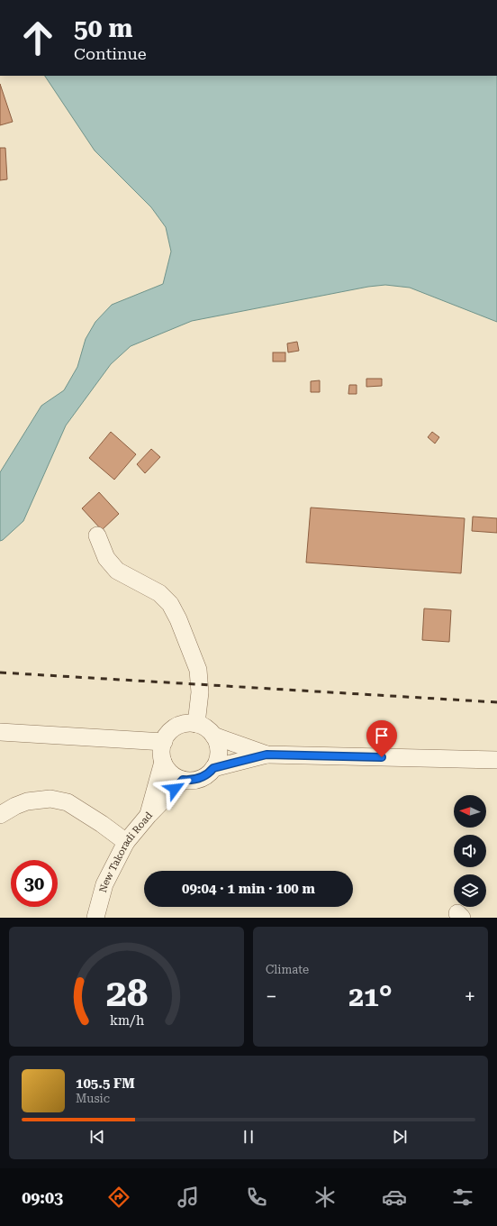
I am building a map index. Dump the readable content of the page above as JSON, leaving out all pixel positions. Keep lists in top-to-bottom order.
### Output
{
  "streets": {
    "street": ["New Takoradi Road"]
  },
  "north": "left",
  "page": {
    "turn": ["50 m", "Continue"],
    "limit": "30",
    "trip": "09:04 · 1 min · 100 m",
    "tile": "Climate",
    "heat": ["−", "21°", "+"],
    "song": ["105.5 FM", "Music"],
    "tabs": "09:03",
    "gauge": ["28", "km/h"]
  }
}
